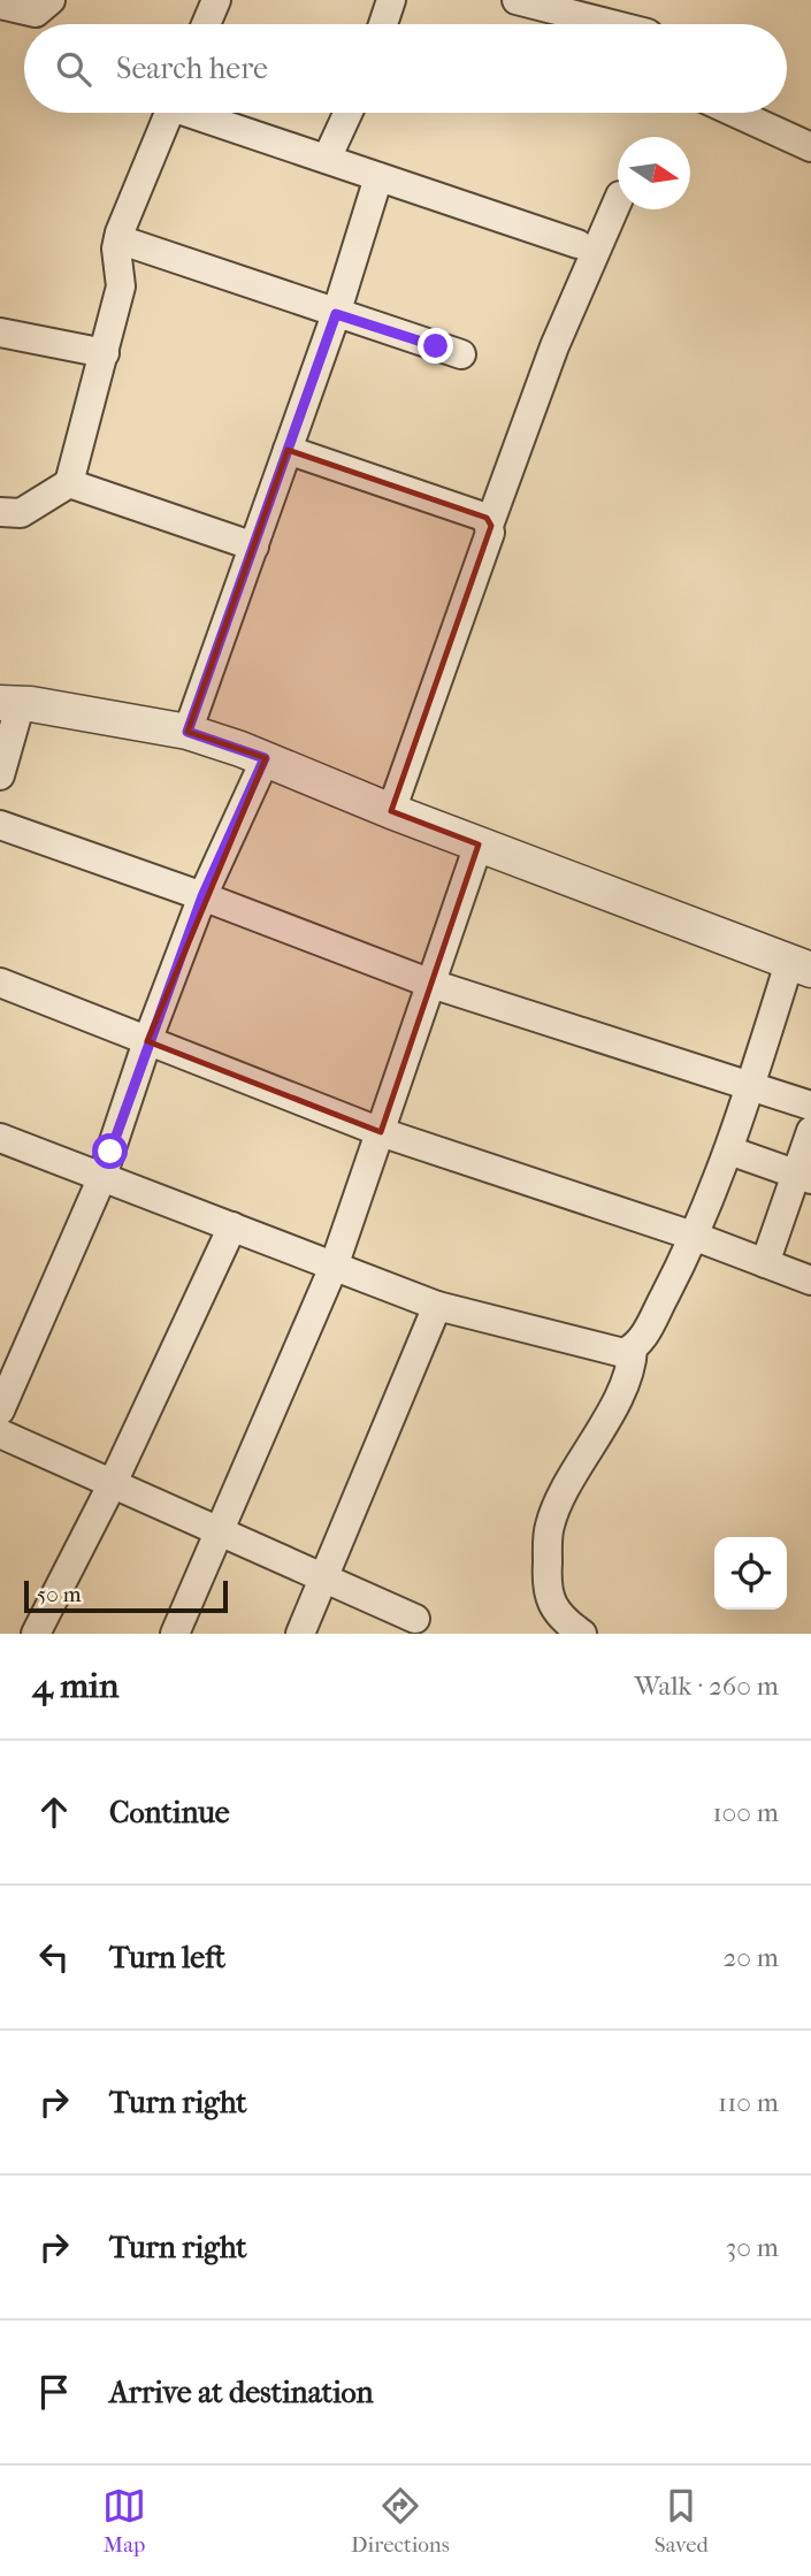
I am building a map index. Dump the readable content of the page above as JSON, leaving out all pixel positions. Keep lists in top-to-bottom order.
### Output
{
  "scale_bar": "50 m",
  "north": "right",
  "page": {
    "search": "Search here",
    "scale": "50 m",
    "heading": ["4 min", "Walk · 260 m"],
    "list": [
      ["Continue", "100 m"],
      ["Turn left", "20 m"],
      ["Turn right", "110 m"],
      ["Turn right", "30 m"],
      "Arrive at destination"
    ],
    "nav": ["Map", "Directions", "Saved"]
  }
}
